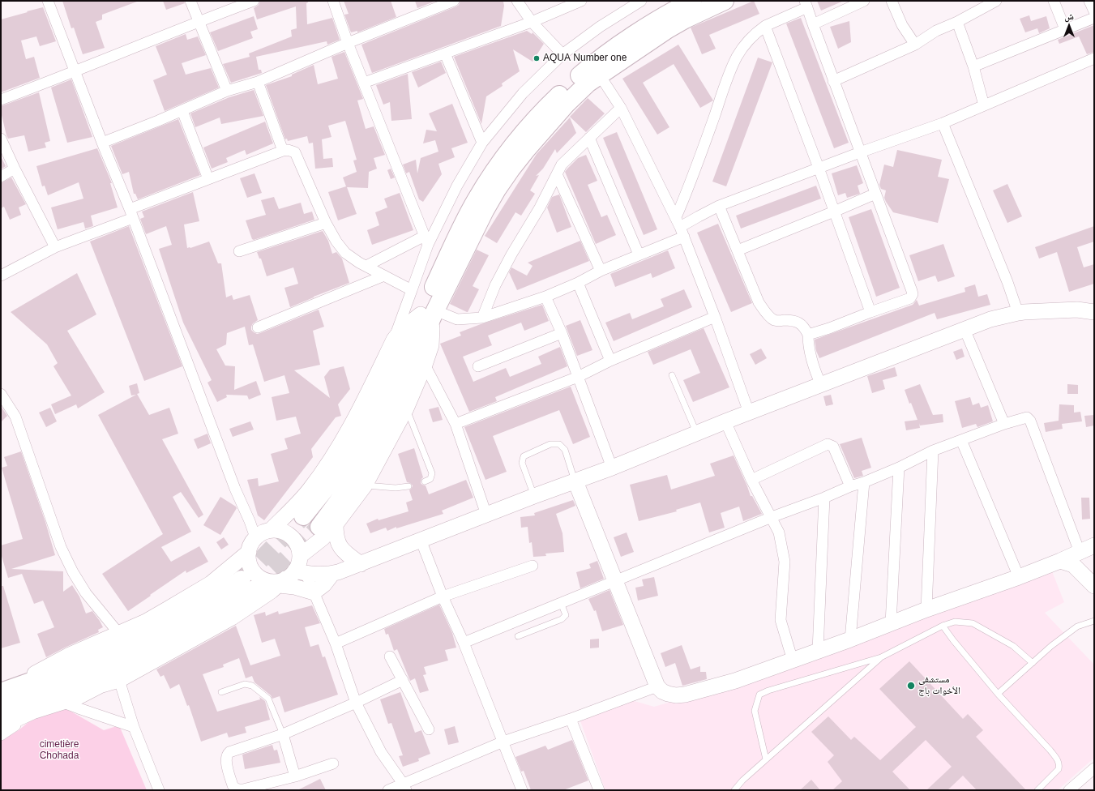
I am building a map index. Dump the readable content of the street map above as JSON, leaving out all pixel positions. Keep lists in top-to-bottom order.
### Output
{
  "parks": ["cimetière Chohada"],
  "places": ["AQUA Number one", "مستشفى الأخوات باج"],
  "north": "top"
}
